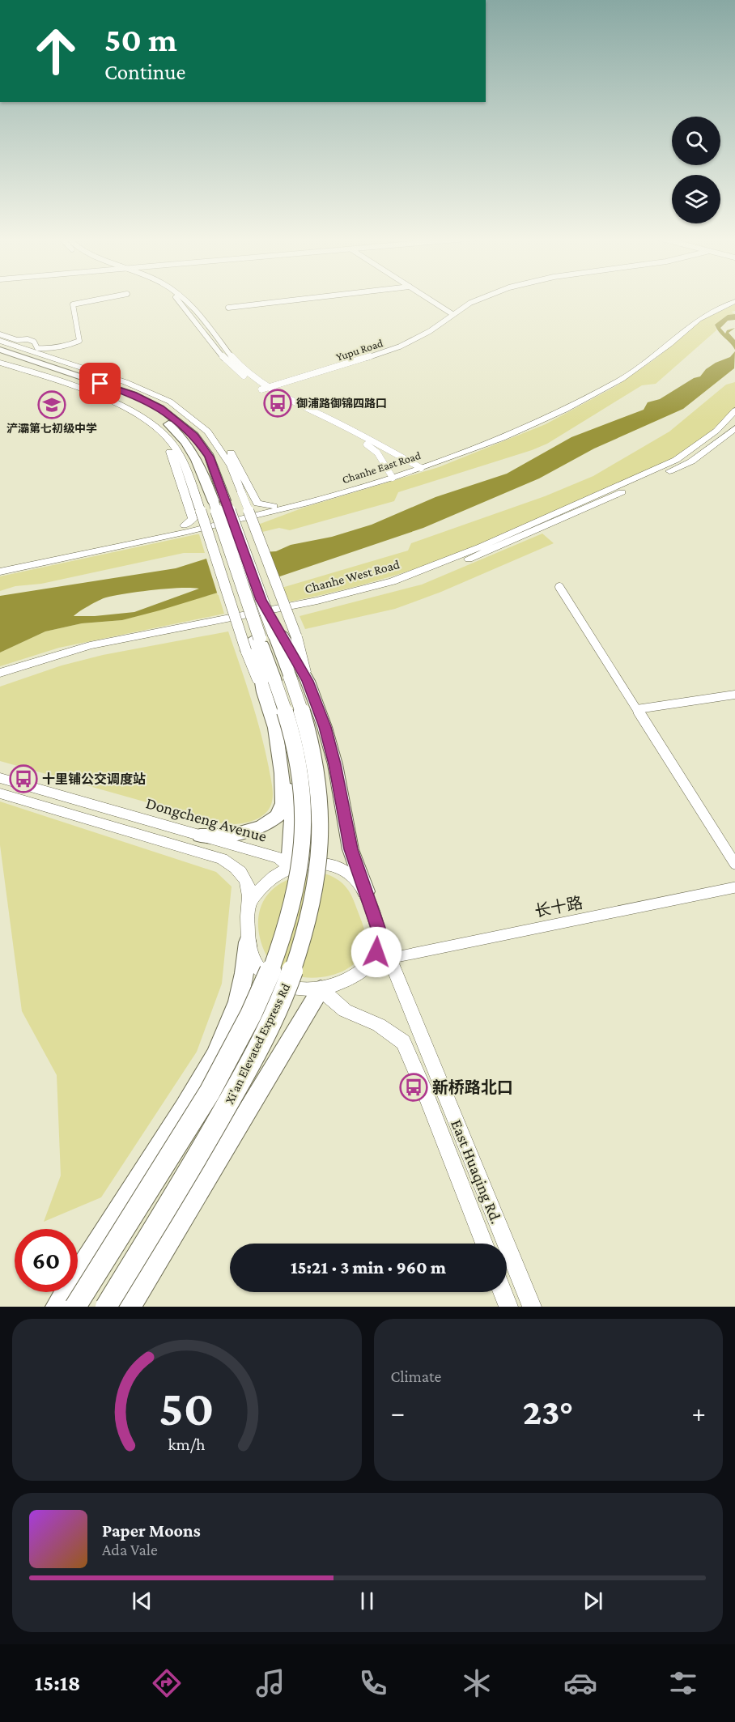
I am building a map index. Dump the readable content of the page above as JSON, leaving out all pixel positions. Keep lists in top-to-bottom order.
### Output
{
  "streets": {
    "highway": ["Xi'an Elevated Express Rd"],
    "main road": [
      "Chanhe East Road",
      "Chanhe West Road",
      "Dongcheng Avenue",
      "East Huaqing Rd."
    ],
    "street": ["Yupu Road", "长十路"]
  },
  "crossings": [
    ["Dongcheng Avenue", "East Huaqing Rd."],
    ["长十路", "East Huaqing Rd."]
  ],
  "places": {
    "bus stop": ["御浦路御锦四路口", "十里铺公交调度站", "新桥路北口"],
    "school or university": ["浐灞第七初级中学"]
  },
  "page": {
    "turn": ["50 m", "Continue"],
    "limit": "60",
    "trip": "15:21 · 3 min · 960 m",
    "tile": "Climate",
    "heat": ["−", "23°", "+"],
    "song": ["Paper Moons", "Ada Vale"],
    "tabs": "15:18",
    "gauge": ["50", "km/h"]
  }
}
